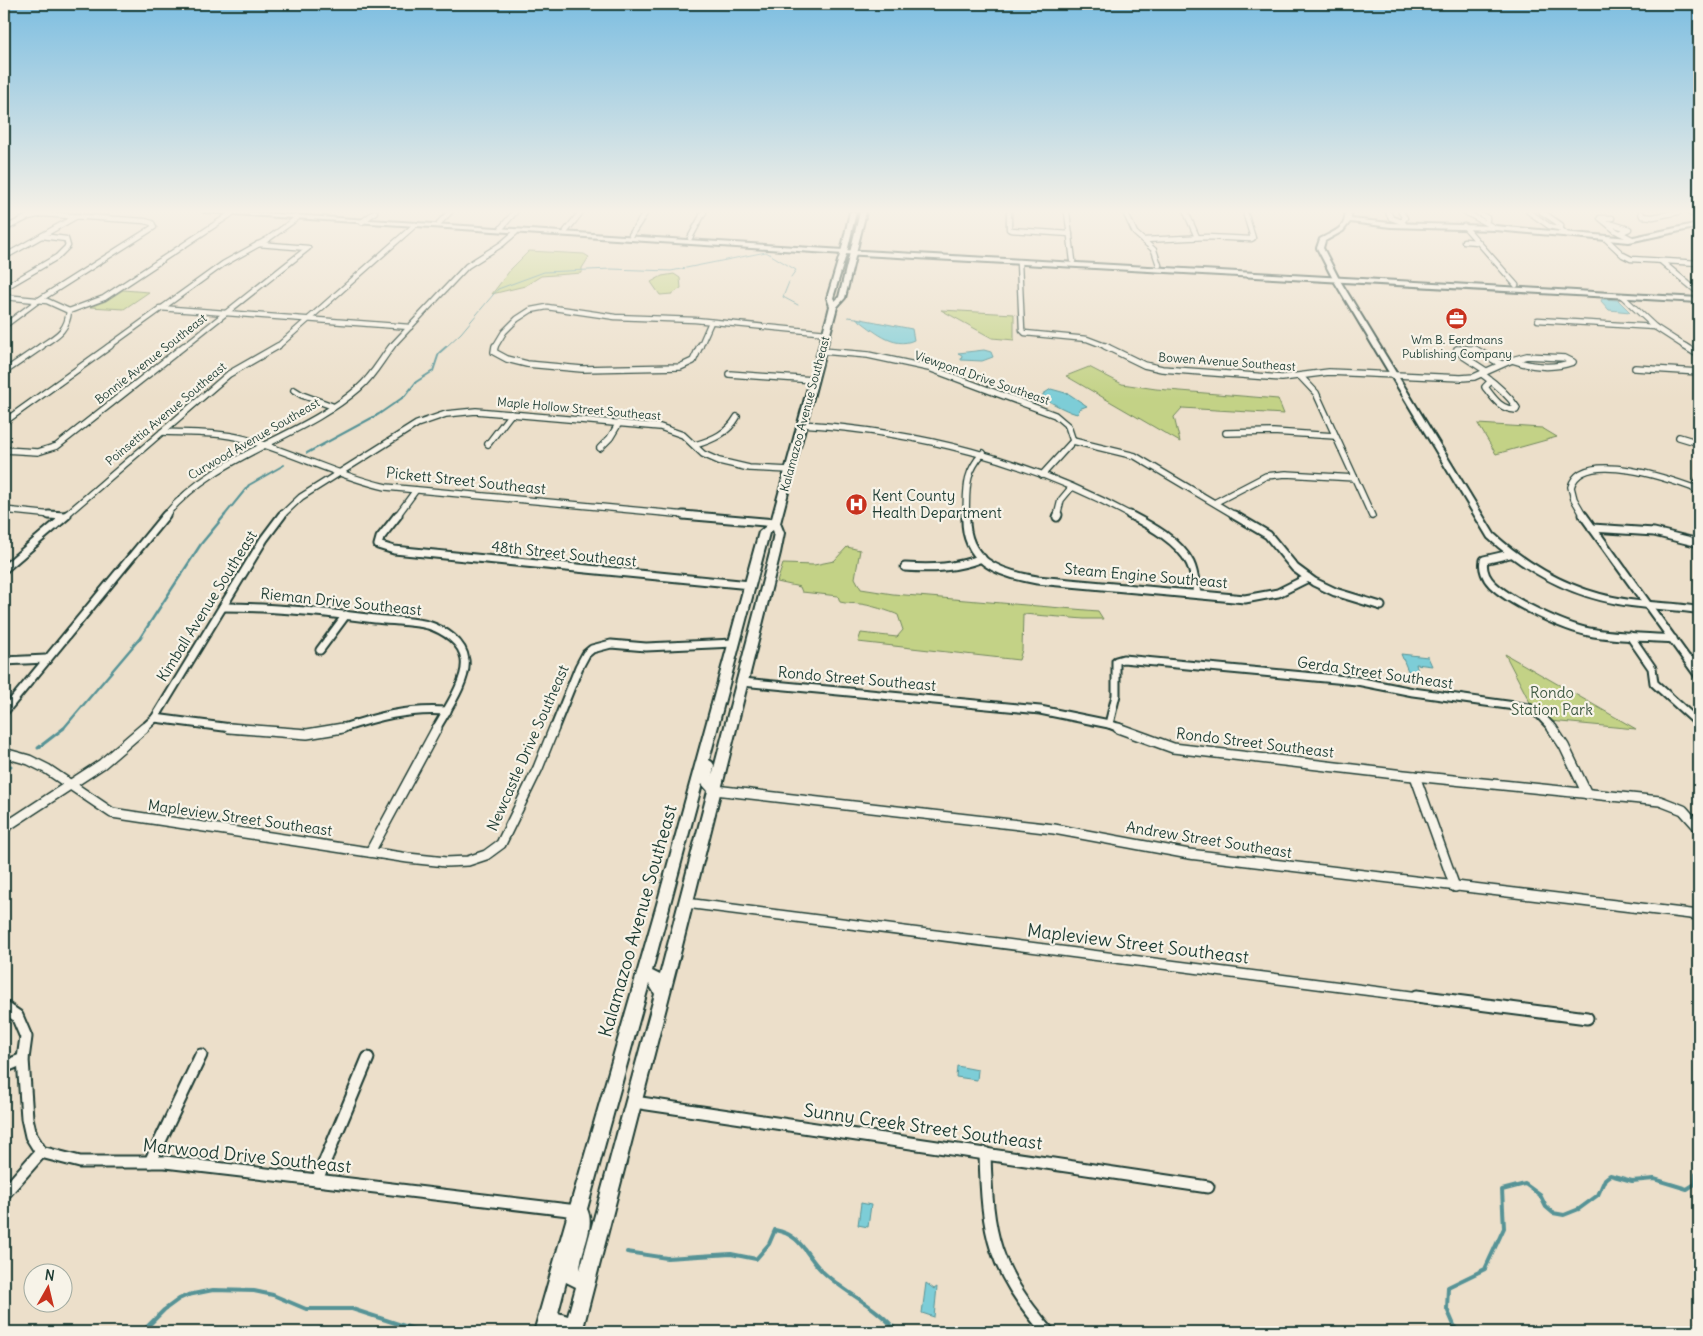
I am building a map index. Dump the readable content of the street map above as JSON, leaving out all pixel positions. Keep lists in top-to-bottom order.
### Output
{
  "streets": {
    "main road": ["Kalamazoo Avenue Southeast"],
    "street": [
      "Bonnie Avenue Southeast",
      "Bowen Avenue Southeast",
      "Viewpond Drive Southeast",
      "Maple Hollow Street Southeast",
      "Poinsettia Avenue Southeast",
      "Curwood Avenue Southeast",
      "Pickett Street Southeast",
      "48th Street Southeast",
      "Steam Engine Southeast",
      "Rieman Drive Southeast",
      "Kimball Avenue Southeast",
      "Gerda Street Southeast",
      "Rondo Street Southeast",
      "Newcastle Drive Southeast",
      "Mapleview Street Southeast",
      "Andrew Street Southeast",
      "Sunny Creek Street Southeast",
      "Marwood Drive Southeast"
    ]
  },
  "crossings": [
    ["Viewpond Drive Southeast", "Kalamazoo Avenue Southeast"],
    ["Maple Hollow Street Southeast", "Kalamazoo Avenue Southeast"],
    ["Maple Hollow Street Southeast", "Kimball Avenue Southeast"],
    ["Poinsettia Avenue Southeast", "Pickett Street Southeast"],
    ["Kalamazoo Avenue Southeast", "Pickett Street Southeast"],
    ["Kalamazoo Avenue Southeast", "48th Street Southeast"],
    ["Kalamazoo Avenue Southeast", "Rondo Street Southeast"],
    ["Kalamazoo Avenue Southeast", "Newcastle Drive Southeast"],
    ["Kalamazoo Avenue Southeast", "Mapleview Street Southeast"],
    ["Kalamazoo Avenue Southeast", "Andrew Street Southeast"],
    ["Kalamazoo Avenue Southeast", "Sunny Creek Street Southeast"],
    ["Kalamazoo Avenue Southeast", "Marwood Drive Southeast"],
    ["Curwood Avenue Southeast", "Pickett Street Southeast"],
    ["Pickett Street Southeast", "48th Street Southeast"],
    ["Pickett Street Southeast", "Kimball Avenue Southeast"],
    ["Rieman Drive Southeast", "Kimball Avenue Southeast"],
    ["Rieman Drive Southeast", "Mapleview Street Southeast"],
    ["Kimball Avenue Southeast", "Mapleview Street Southeast"],
    ["Gerda Street Southeast", "Rondo Street Southeast"],
    ["Newcastle Drive Southeast", "Mapleview Street Southeast"]
  ],
  "parks": ["Rondo Station Park"],
  "places": {
    "office": ["Wm B. Eerdmans Publishing Company"],
    "hospital": ["Kent County Health Department"]
  },
  "north": "top"
}
